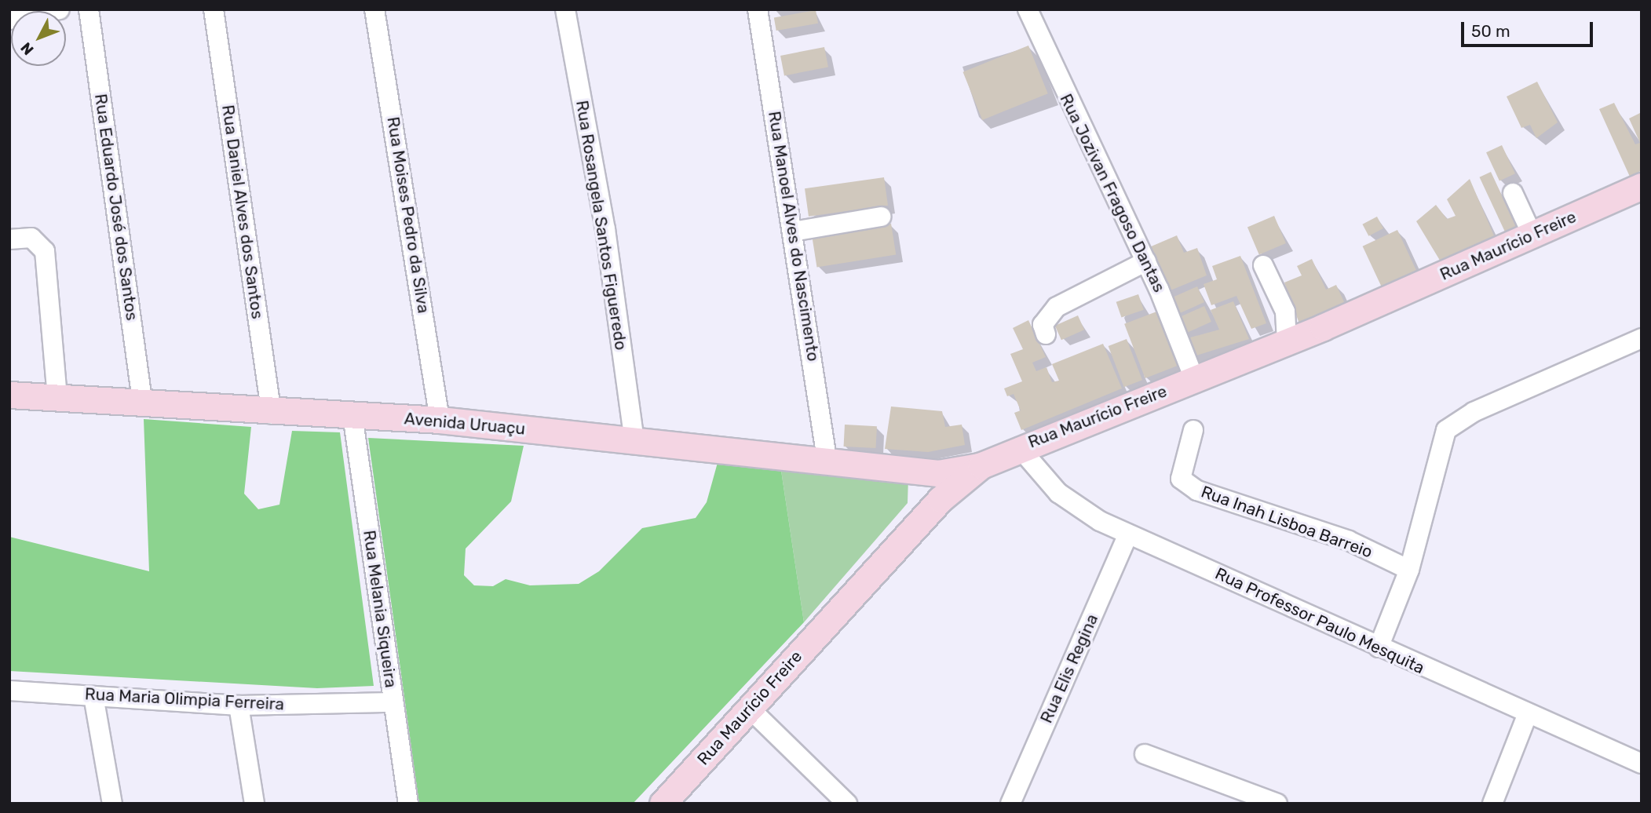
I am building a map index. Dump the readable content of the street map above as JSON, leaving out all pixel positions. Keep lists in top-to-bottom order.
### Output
{
  "streets": {
    "street": [
      "Rua Jozivan Fragoso Dantas",
      "Rua Eduardo José dos Santos",
      "Rua Daniel Alves dos Santos",
      "Rua Moises Pedro da Silva",
      "Rua Rosangela Santos Figueredo",
      "Rua Manoel Alves do Nascimento",
      "Rua Maurício Freire",
      "Avenida Uruaçu",
      "Rua Inah Lisboa Barreio",
      "Rua Melania Siqueira",
      "Rua Professor Paulo Mesquita",
      "Rua Elis Regina",
      "Rua Maria Olimpia Ferreira"
    ]
  },
  "crossings": [
    ["Rua Jozivan Fragoso Dantas", "Rua Maurício Freire"],
    ["Rua Eduardo José dos Santos", "Avenida Uruaçu"],
    ["Rua Daniel Alves dos Santos", "Avenida Uruaçu"],
    ["Rua Moises Pedro da Silva", "Avenida Uruaçu"],
    ["Rua Rosangela Santos Figueredo", "Avenida Uruaçu"],
    ["Rua Manoel Alves do Nascimento", "Avenida Uruaçu"],
    ["Rua Maurício Freire", "Avenida Uruaçu"],
    ["Rua Maurício Freire", "Rua Professor Paulo Mesquita"],
    ["Avenida Uruaçu", "Rua Melania Siqueira"],
    ["Rua Melania Siqueira", "Rua Maria Olimpia Ferreira"],
    ["Rua Professor Paulo Mesquita", "Rua Elis Regina"]
  ],
  "scale_bar": "50 m",
  "north": "bottom left"
}
